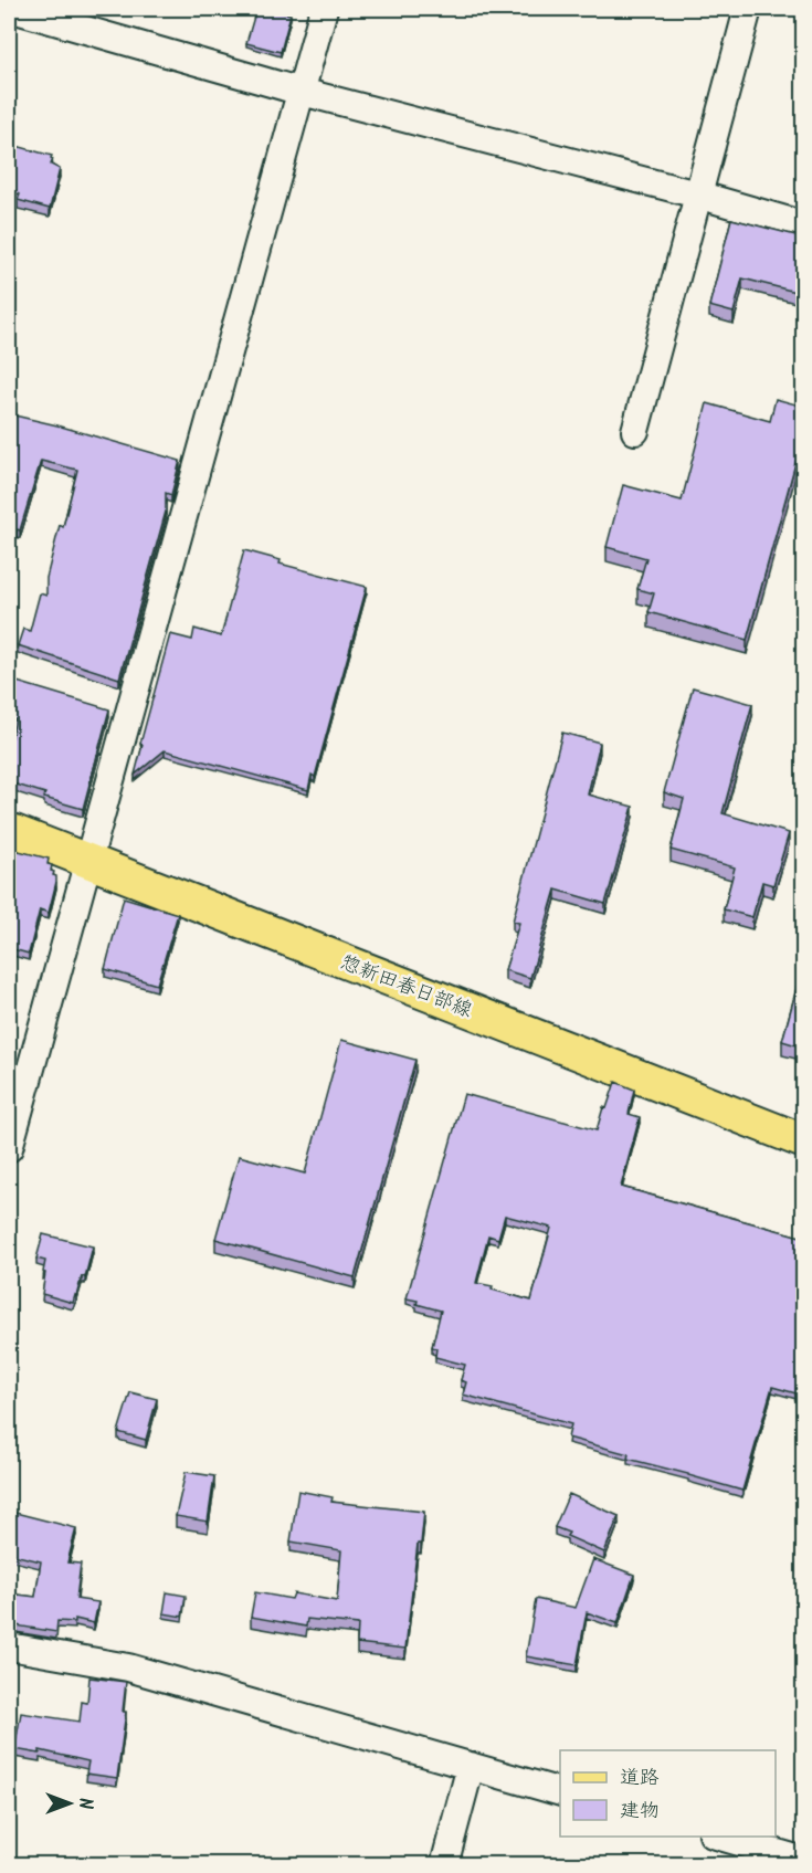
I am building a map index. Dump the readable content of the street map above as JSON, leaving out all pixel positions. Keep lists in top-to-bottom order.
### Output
{
  "streets": {
    "main road": ["惣新田春日部線"]
  },
  "legend": ["道路", "建物"],
  "north": "right"
}
